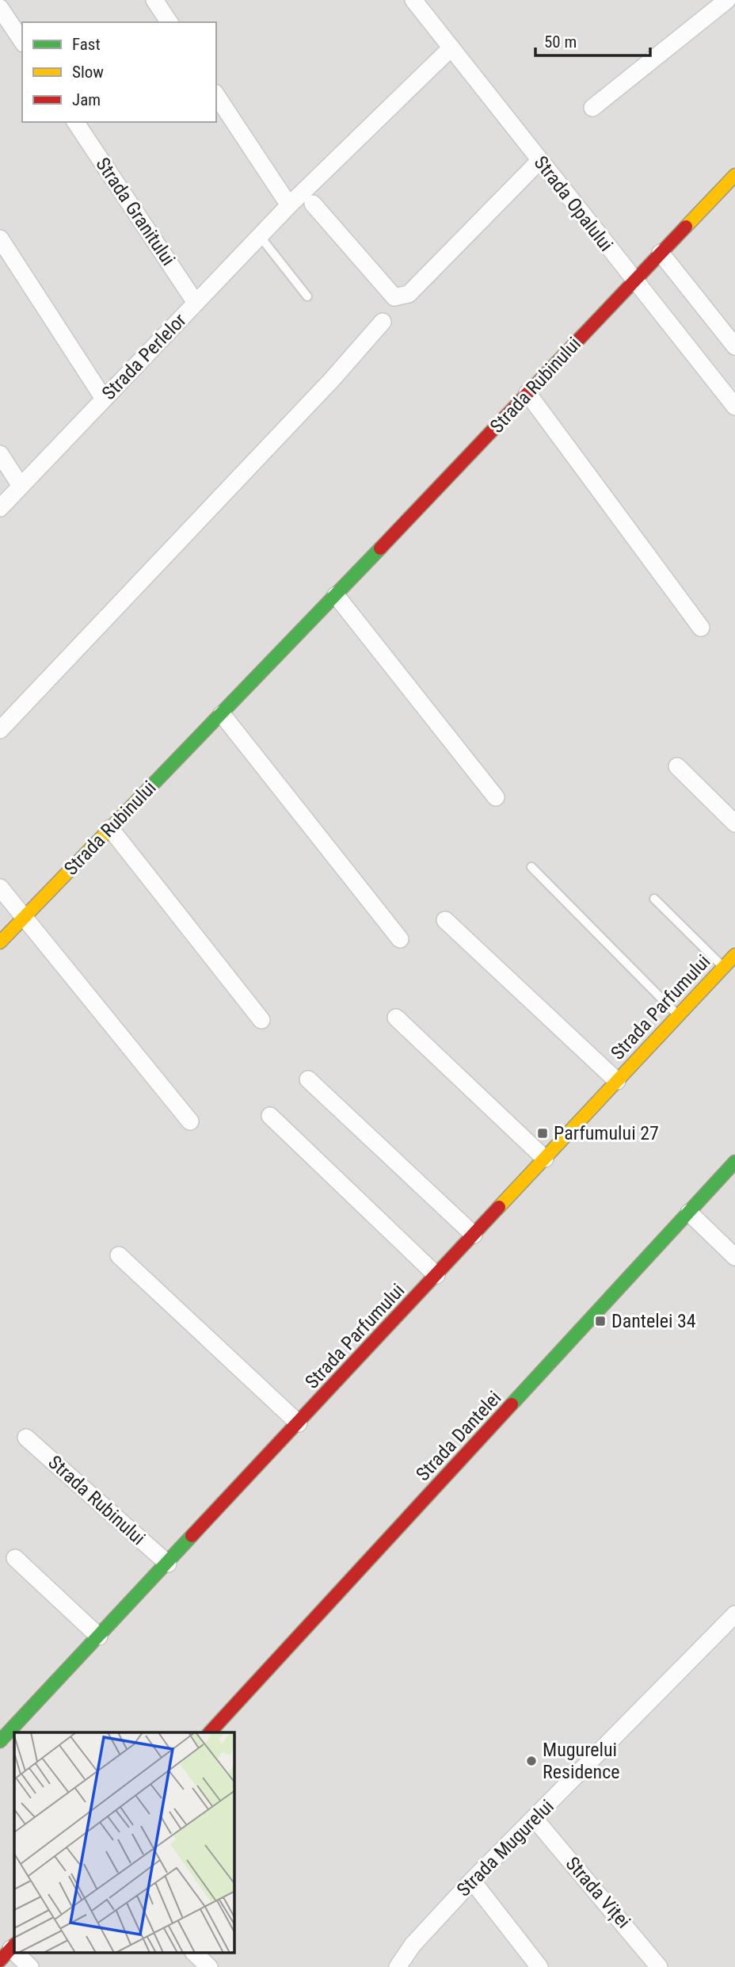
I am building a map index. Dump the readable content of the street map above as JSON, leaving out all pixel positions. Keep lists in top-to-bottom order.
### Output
{
  "streets": {
    "street": [
      "Strada Opalului",
      "Strada Granitului",
      "Strada Perlelor",
      "Strada Rubinului",
      "Strada Parfumului",
      "Strada Dantelei",
      "Strada Mugurelui",
      "Strada Viței"
    ]
  },
  "crossings": [
    ["Strada Opalului", "Strada Perlelor"],
    ["Strada Opalului", "Strada Rubinului"],
    ["Strada Granitului", "Strada Perlelor"],
    ["Strada Rubinului", "Strada Parfumului"],
    ["Strada Mugurelui", "Strada Viței"]
  ],
  "places": {
    "transit": ["Parfumului 27", "Dantelei 34"],
    "other": ["Mugurelui Residence"]
  },
  "legend": ["Fast", "Slow", "Jam"],
  "scale_bar": "50 m"
}
